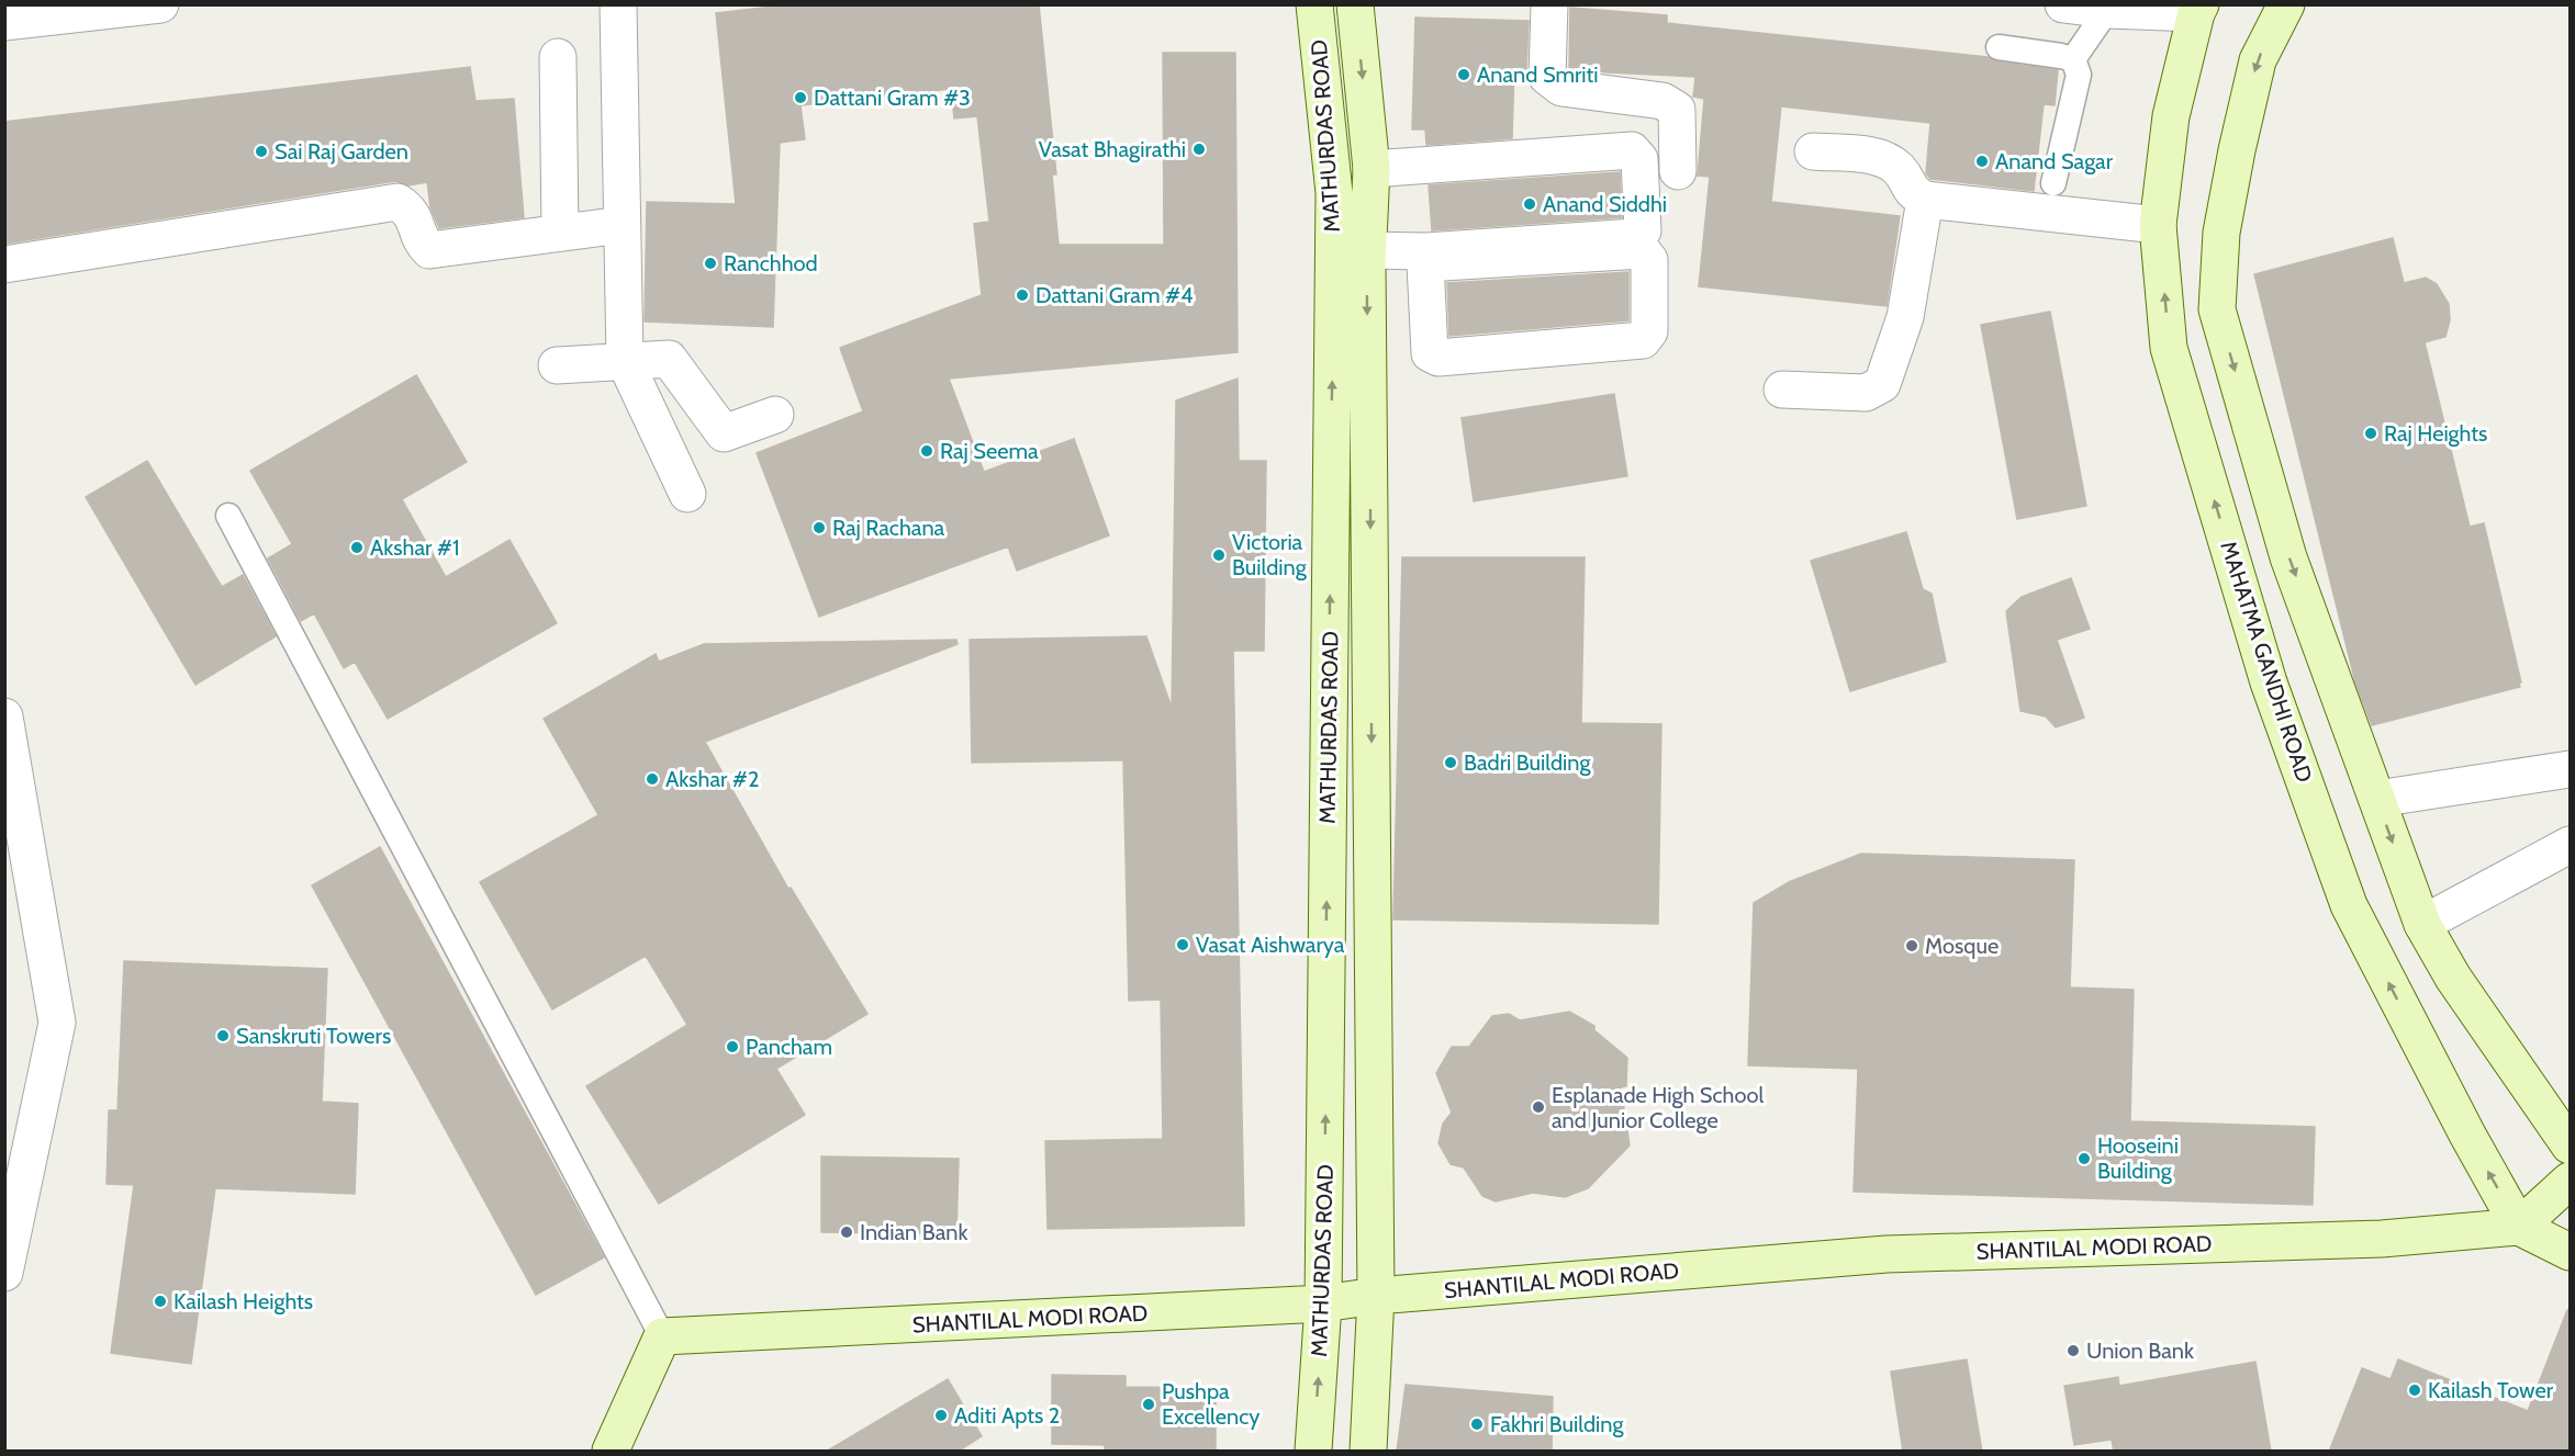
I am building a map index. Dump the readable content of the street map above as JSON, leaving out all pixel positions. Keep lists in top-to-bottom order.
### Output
{
  "streets": {
    "street": ["MATHURDAS ROAD", "MAHATMA GANDHI ROAD", "SHANTILAL MODI ROAD"]
  },
  "crossings": [
    ["MATHURDAS ROAD", "SHANTILAL MODI ROAD"],
    ["MAHATMA GANDHI ROAD", "SHANTILAL MODI ROAD"]
  ],
  "places": [
    "Anand Smriti",
    "Dattani Gram #3",
    "Vasat Bhagirathi",
    "Sai Raj Garden",
    "Anand Sagar",
    "Anand Siddhi",
    "Ranchhod",
    "Dattani Gram #4",
    "Raj Heights",
    "Raj Seema",
    "Raj Rachana",
    "Akshar #1",
    "Victoria Building",
    "Badri Building",
    "Akshar #2",
    "Vasat Aishwarya",
    "Mosque",
    "Sanskruti Towers",
    "Pancham",
    "Esplanade High School and Junior College",
    "Hooseini Building",
    "Indian Bank",
    "Kailash Heights",
    "Union Bank",
    "Kailash Tower",
    "Pushpa Excellency",
    "Aditi Apts 2",
    "Fakhri Building"
  ]
}
